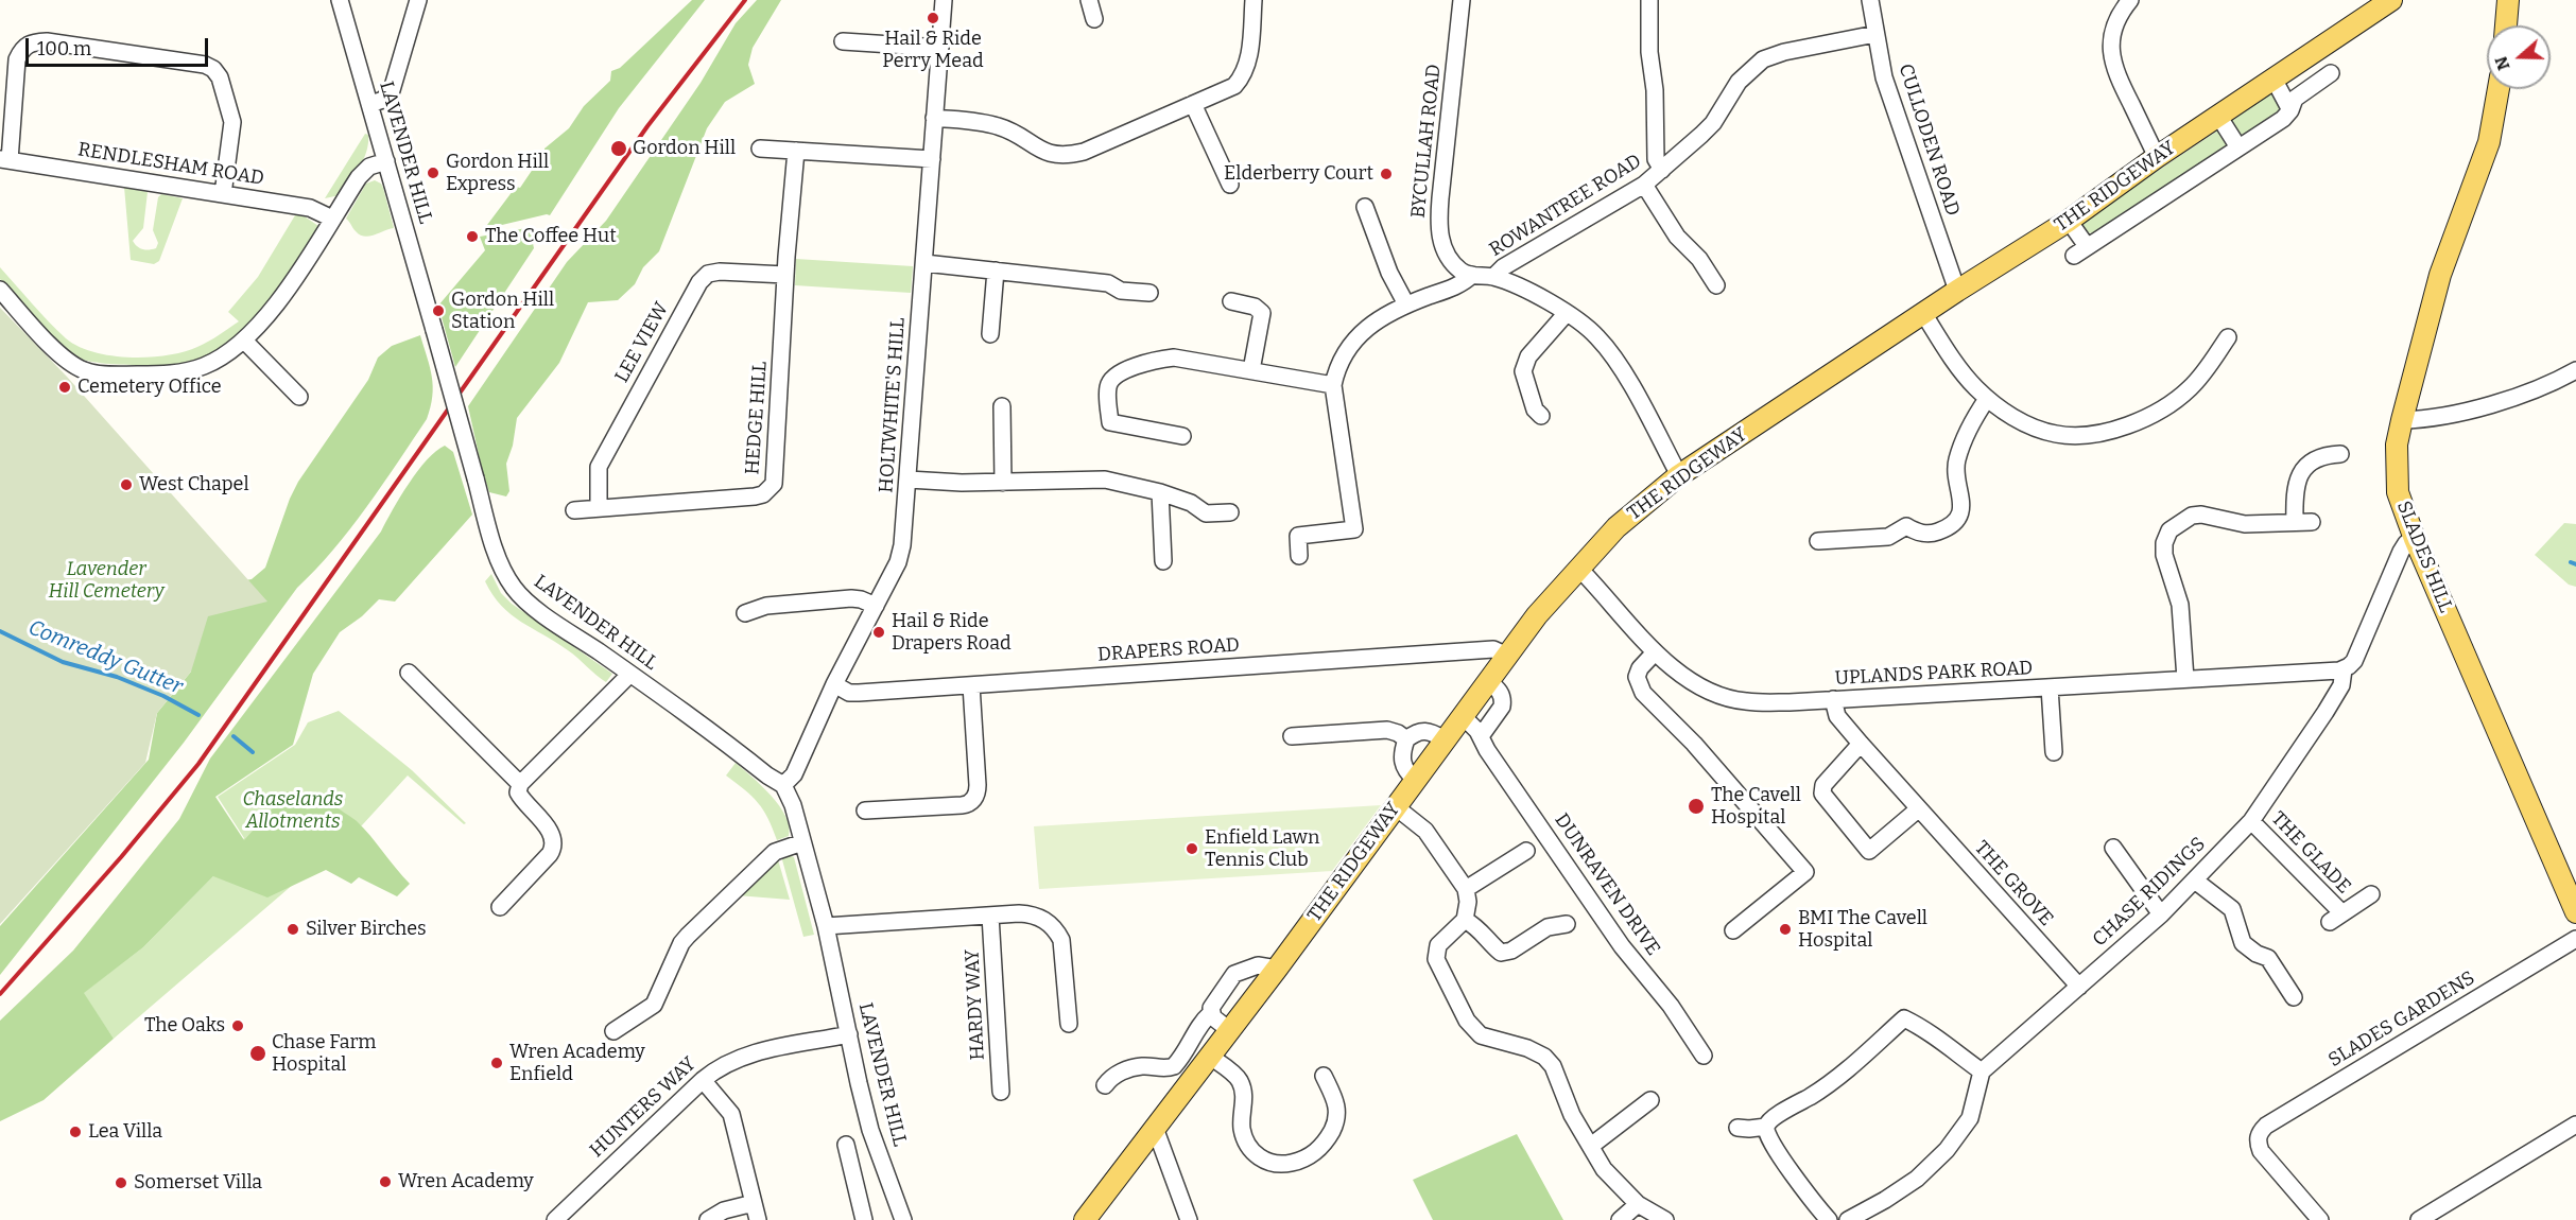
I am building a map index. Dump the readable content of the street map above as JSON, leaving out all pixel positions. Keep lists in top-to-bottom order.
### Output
{
  "streets": {
    "main road": ["THE RIDGEWAY", "SLADES HILL"],
    "street": [
      "CULLODEN ROAD",
      "BYCULLAH ROAD",
      "LAVENDER HILL",
      "RENDLESHAM ROAD",
      "ROWANTREE ROAD",
      "LEE VIEW",
      "HOLTWHITE'S HILL",
      "HEDGE HILL",
      "DRAPERS ROAD",
      "UPLANDS PARK ROAD",
      "THE GLADE",
      "THE GROVE",
      "DUNRAVEN DRIVE",
      "CHASE RIDINGS",
      "HARDY WAY",
      "SLADES GARDENS",
      "HUNTERS WAY"
    ]
  },
  "crossings": [
    ["CULLODEN ROAD", "THE RIDGEWAY"],
    ["CULLODEN ROAD", "ROWANTREE ROAD"],
    ["BYCULLAH ROAD", "ROWANTREE ROAD"],
    ["LAVENDER HILL", "HOLTWHITE'S HILL"],
    ["LAVENDER HILL", "HUNTERS WAY"],
    ["THE RIDGEWAY", "DRAPERS ROAD"],
    ["THE RIDGEWAY", "UPLANDS PARK ROAD"],
    ["THE RIDGEWAY", "DUNRAVEN DRIVE"],
    ["LEE VIEW", "HEDGE HILL"],
    ["HOLTWHITE'S HILL", "DRAPERS ROAD"],
    ["SLADES HILL", "CHASE RIDINGS"],
    ["UPLANDS PARK ROAD", "THE GROVE"],
    ["UPLANDS PARK ROAD", "CHASE RIDINGS"],
    ["THE GLADE", "CHASE RIDINGS"],
    ["THE GROVE", "CHASE RIDINGS"]
  ],
  "water": ["Comreddy Gutter"],
  "parks": ["Lavender Hill Cemetery", "Chaselands Allotments"],
  "places": [
    "Hail & Ride Perry Mead",
    "Gordon Hill",
    "Gordon Hill Express",
    "Elderberry Court",
    "The Coffee Hut",
    "Gordon Hill Station",
    "Cemetery Office",
    "West Chapel",
    "Hail & Ride Drapers Road",
    "The Cavell Hospital",
    "Enfield Lawn Tennis Club",
    "Silver Birches",
    "BMI The Cavell Hospital",
    "The Oaks",
    "Chase Farm Hospital",
    "Wren Academy Enfield",
    "Lea Villa",
    "Wren Academy",
    "Somerset Villa"
  ],
  "scale_bar": "100 m",
  "north": "left"
}
